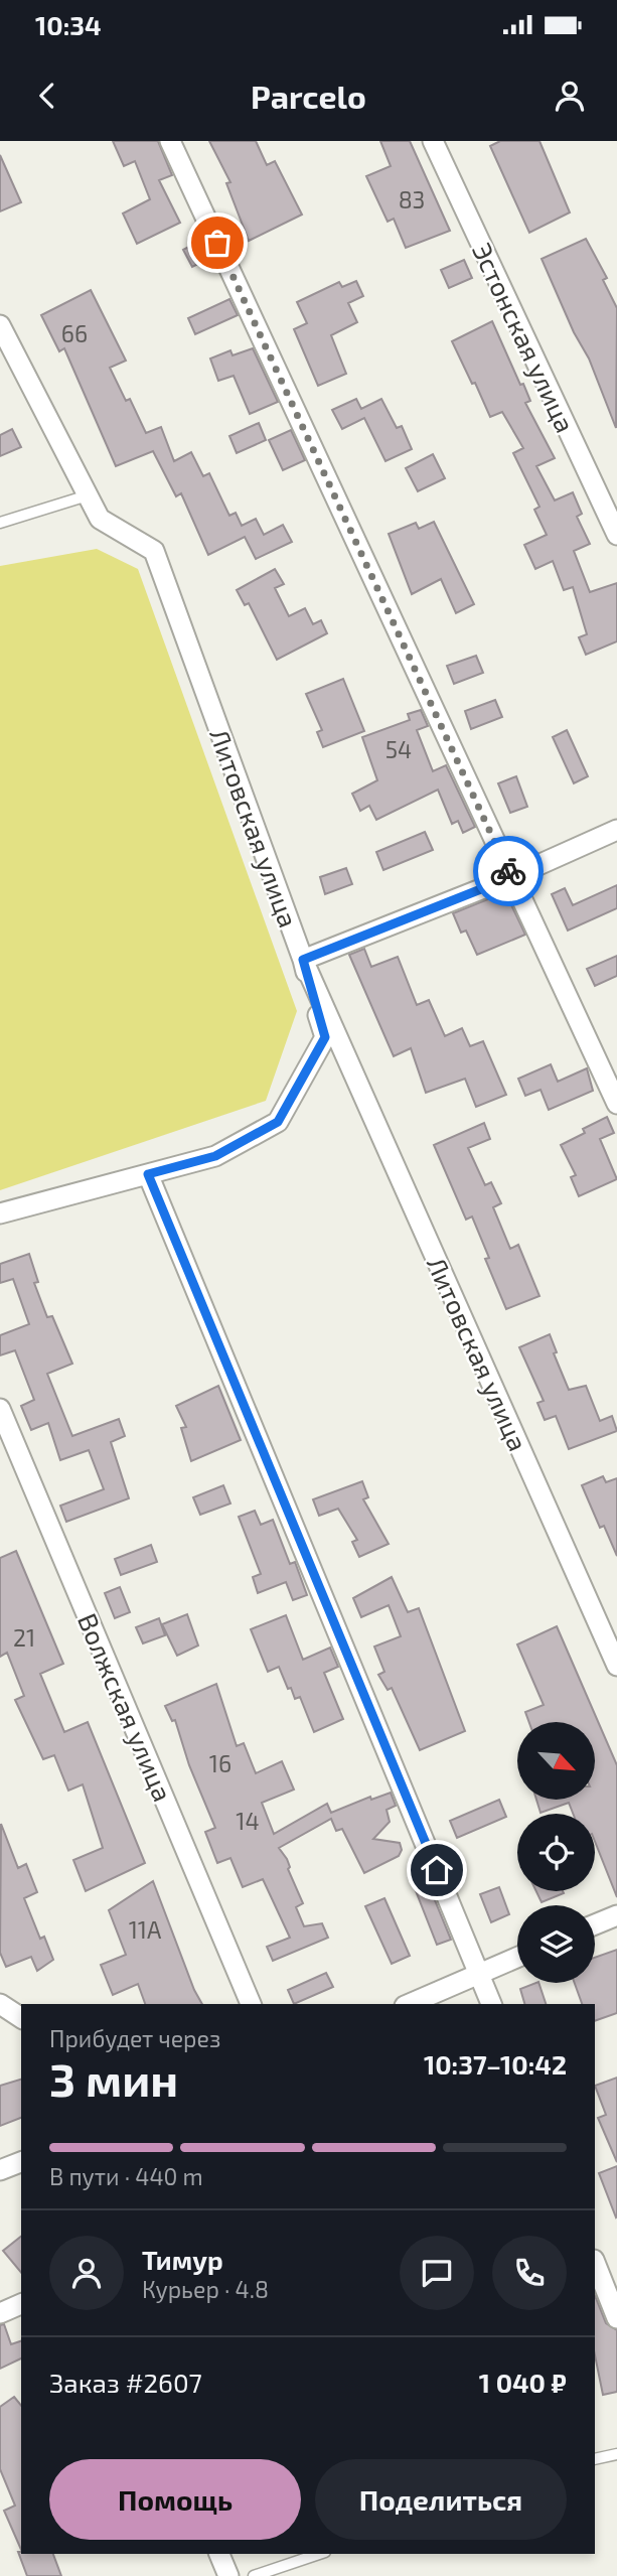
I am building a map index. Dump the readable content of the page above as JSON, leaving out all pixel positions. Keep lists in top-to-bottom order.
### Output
{
  "streets": {
    "street": ["Эстонская улица", "Литовская улица", "Волжская улица"]
  },
  "house_numbers": [
    "83",
    "66",
    "54",
    "21",
    "16",
    "14",
    "11А"
  ],
  "north": "bottom right",
  "page": {
    "status": "10:34",
    "header": "Parcelo",
    "heading": ["3 мин", "Прибудет через", "10:37–10:42"],
    "panel": [
      "Тимур",
      "Курьер · 4.8",
      "Заказ #2607",
      "1 040 ₽"
    ],
    "bar": "В пути · 440 m",
    "buttons": ["Помощь", "Поделиться"]
  }
}
